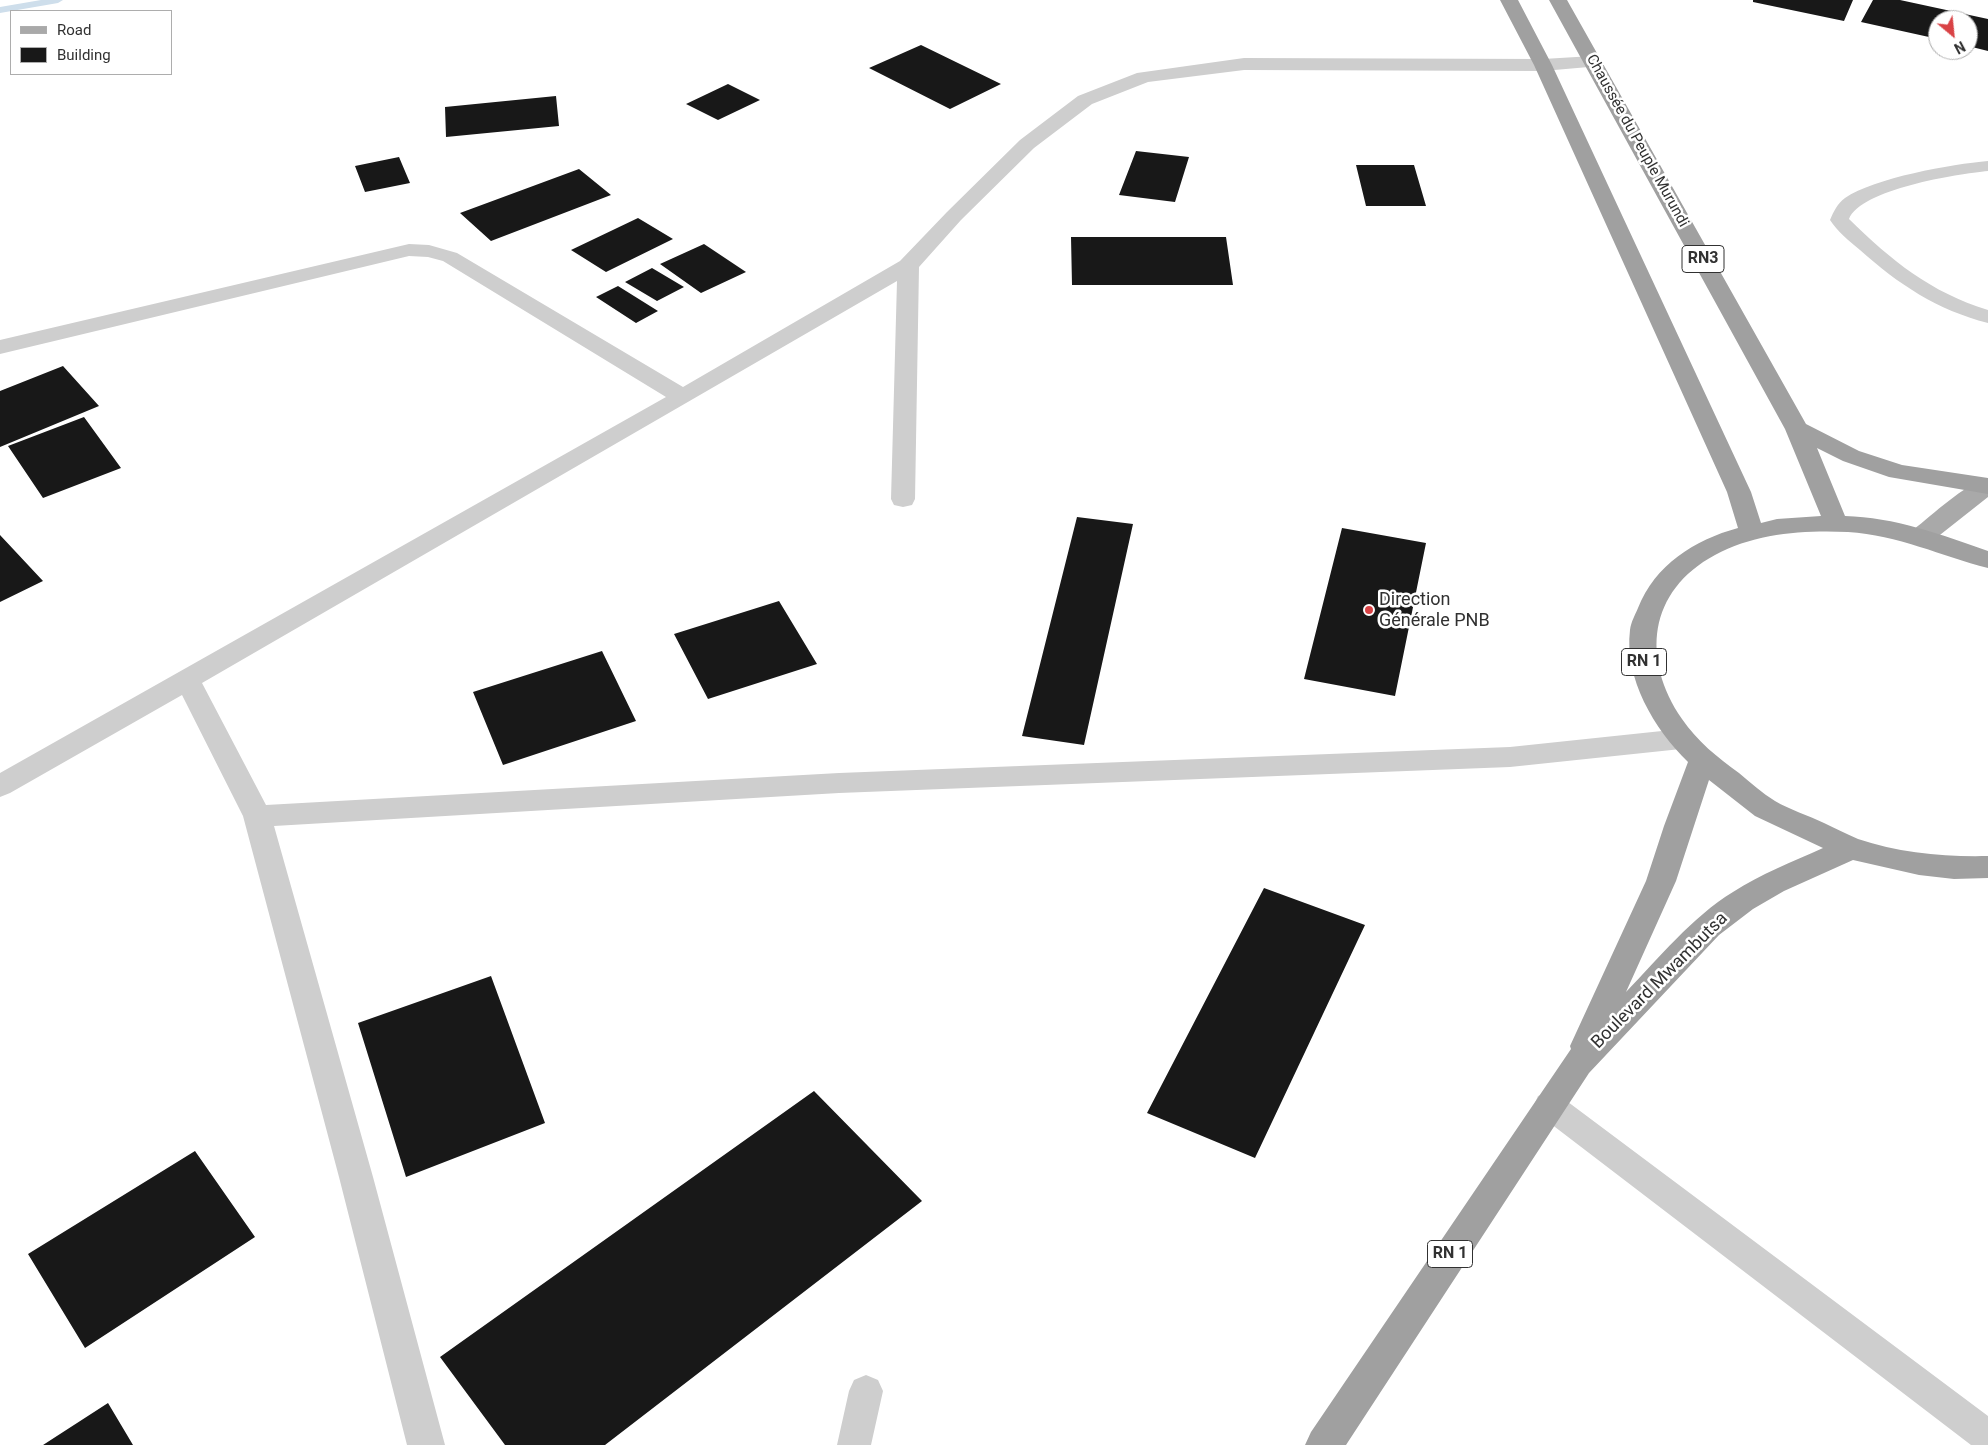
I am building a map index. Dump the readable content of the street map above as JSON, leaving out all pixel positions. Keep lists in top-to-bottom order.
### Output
{
  "streets": {
    "highway": [
      "Chaussée du Peuple Murundi",
      "RN3",
      "RN 1",
      "Boulevard Mwambutsa"
    ]
  },
  "crossings": [
    ["Chaussée du Peuple Murundi", "RN 1"],
    ["RN 1", "Boulevard Mwambutsa"]
  ],
  "places": ["Direction Générale PNB"],
  "legend": ["Road", "Building"],
  "north": "bottom right"
}
